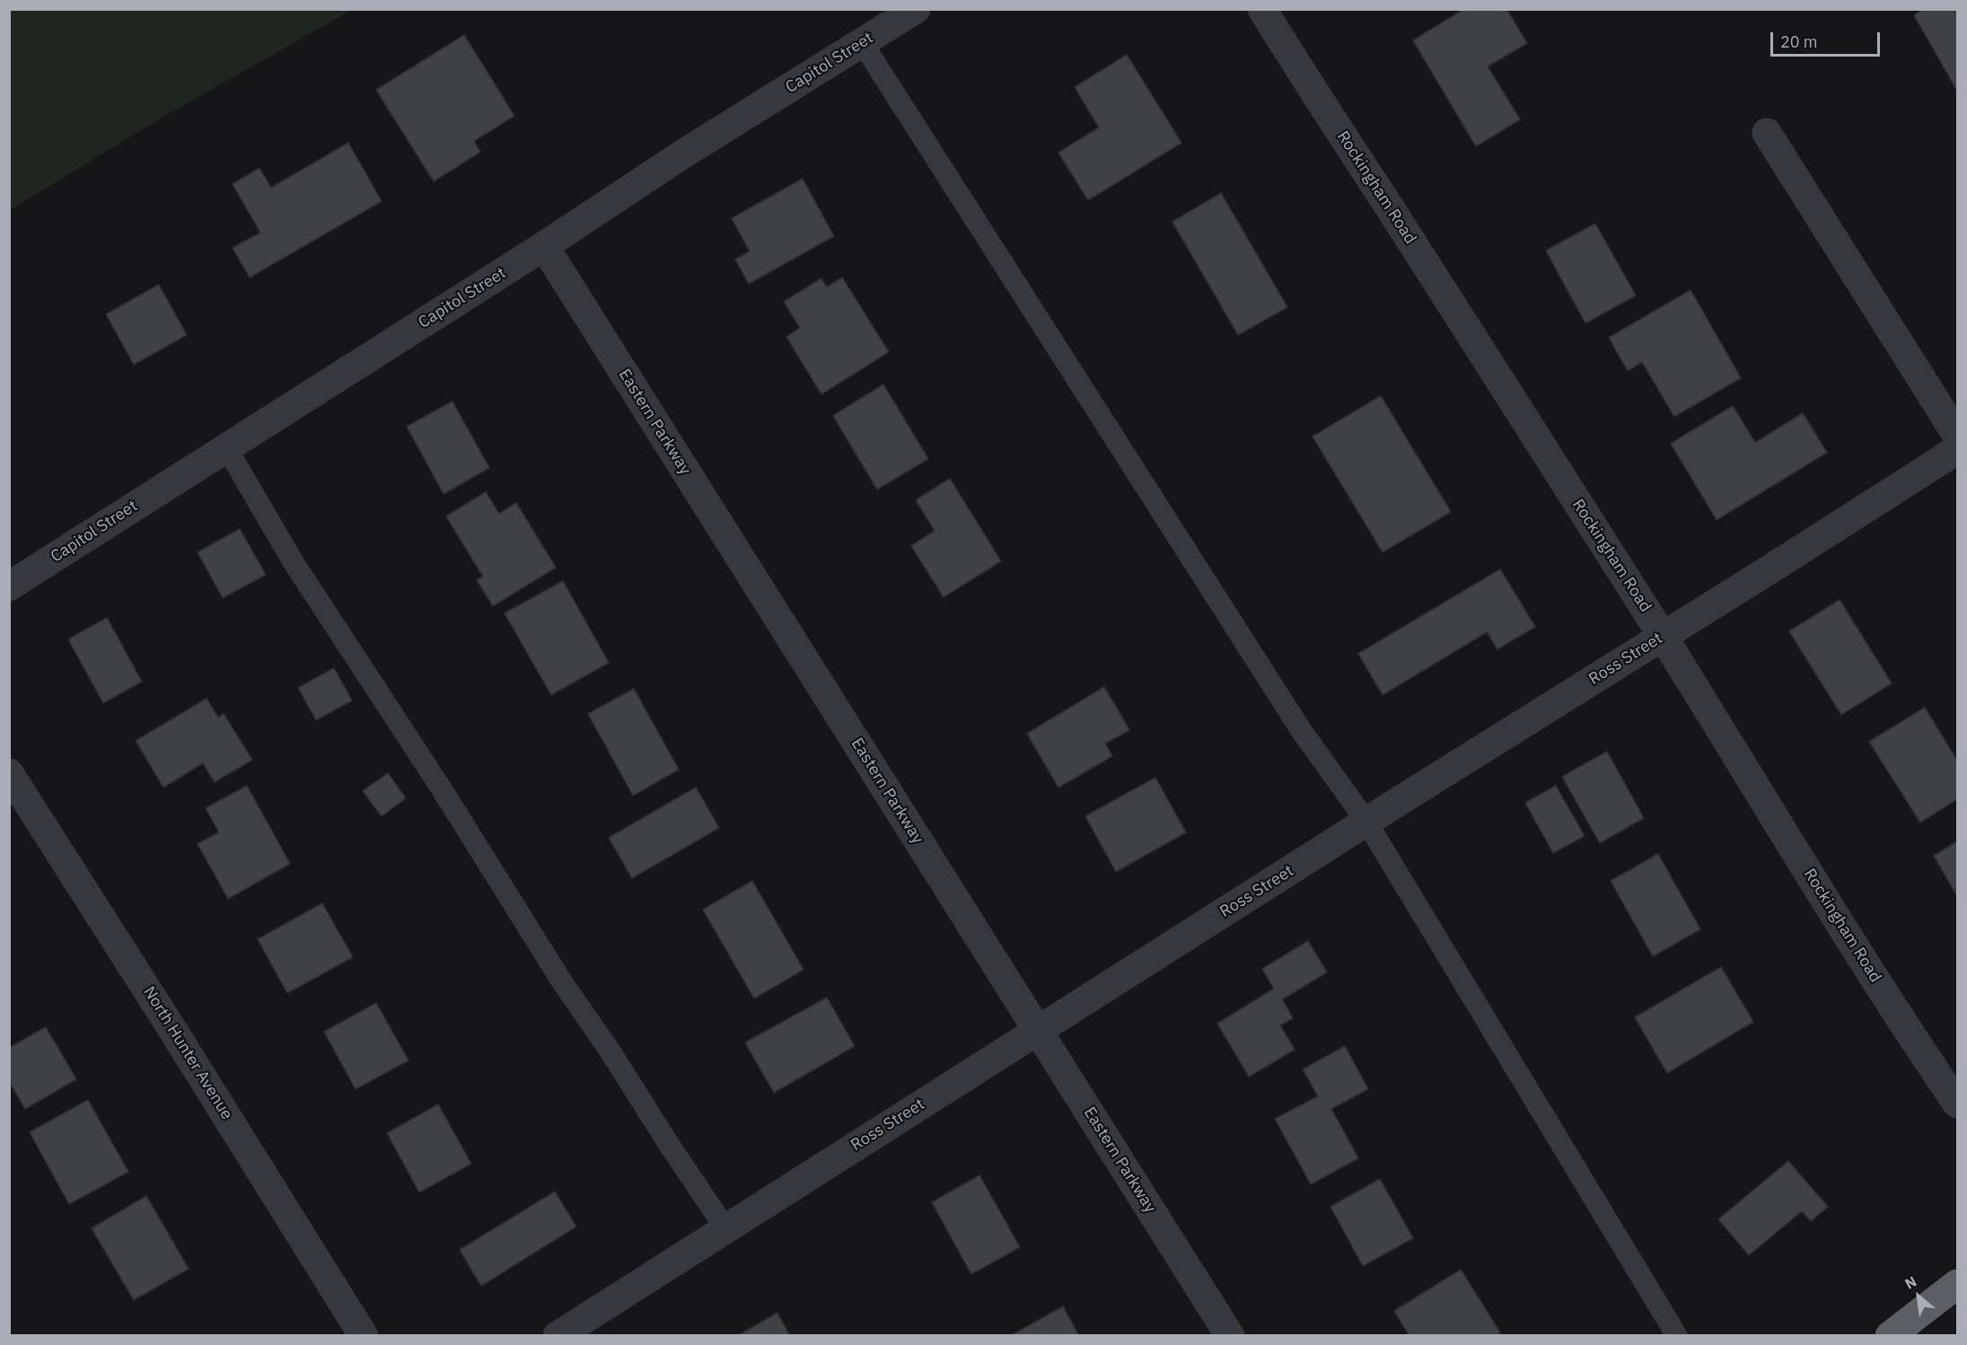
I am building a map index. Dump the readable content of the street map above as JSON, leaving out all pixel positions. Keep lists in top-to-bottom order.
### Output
{
  "streets": {
    "street": [
      "Capitol Street",
      "Rockingham Road",
      "Eastern Parkway",
      "Ross Street",
      "North Hunter Avenue"
    ]
  },
  "crossings": [
    ["Capitol Street", "Eastern Parkway"],
    ["Rockingham Road", "Ross Street"],
    ["Eastern Parkway", "Ross Street"]
  ],
  "scale_bar": "20 m",
  "north": "top left"
}
